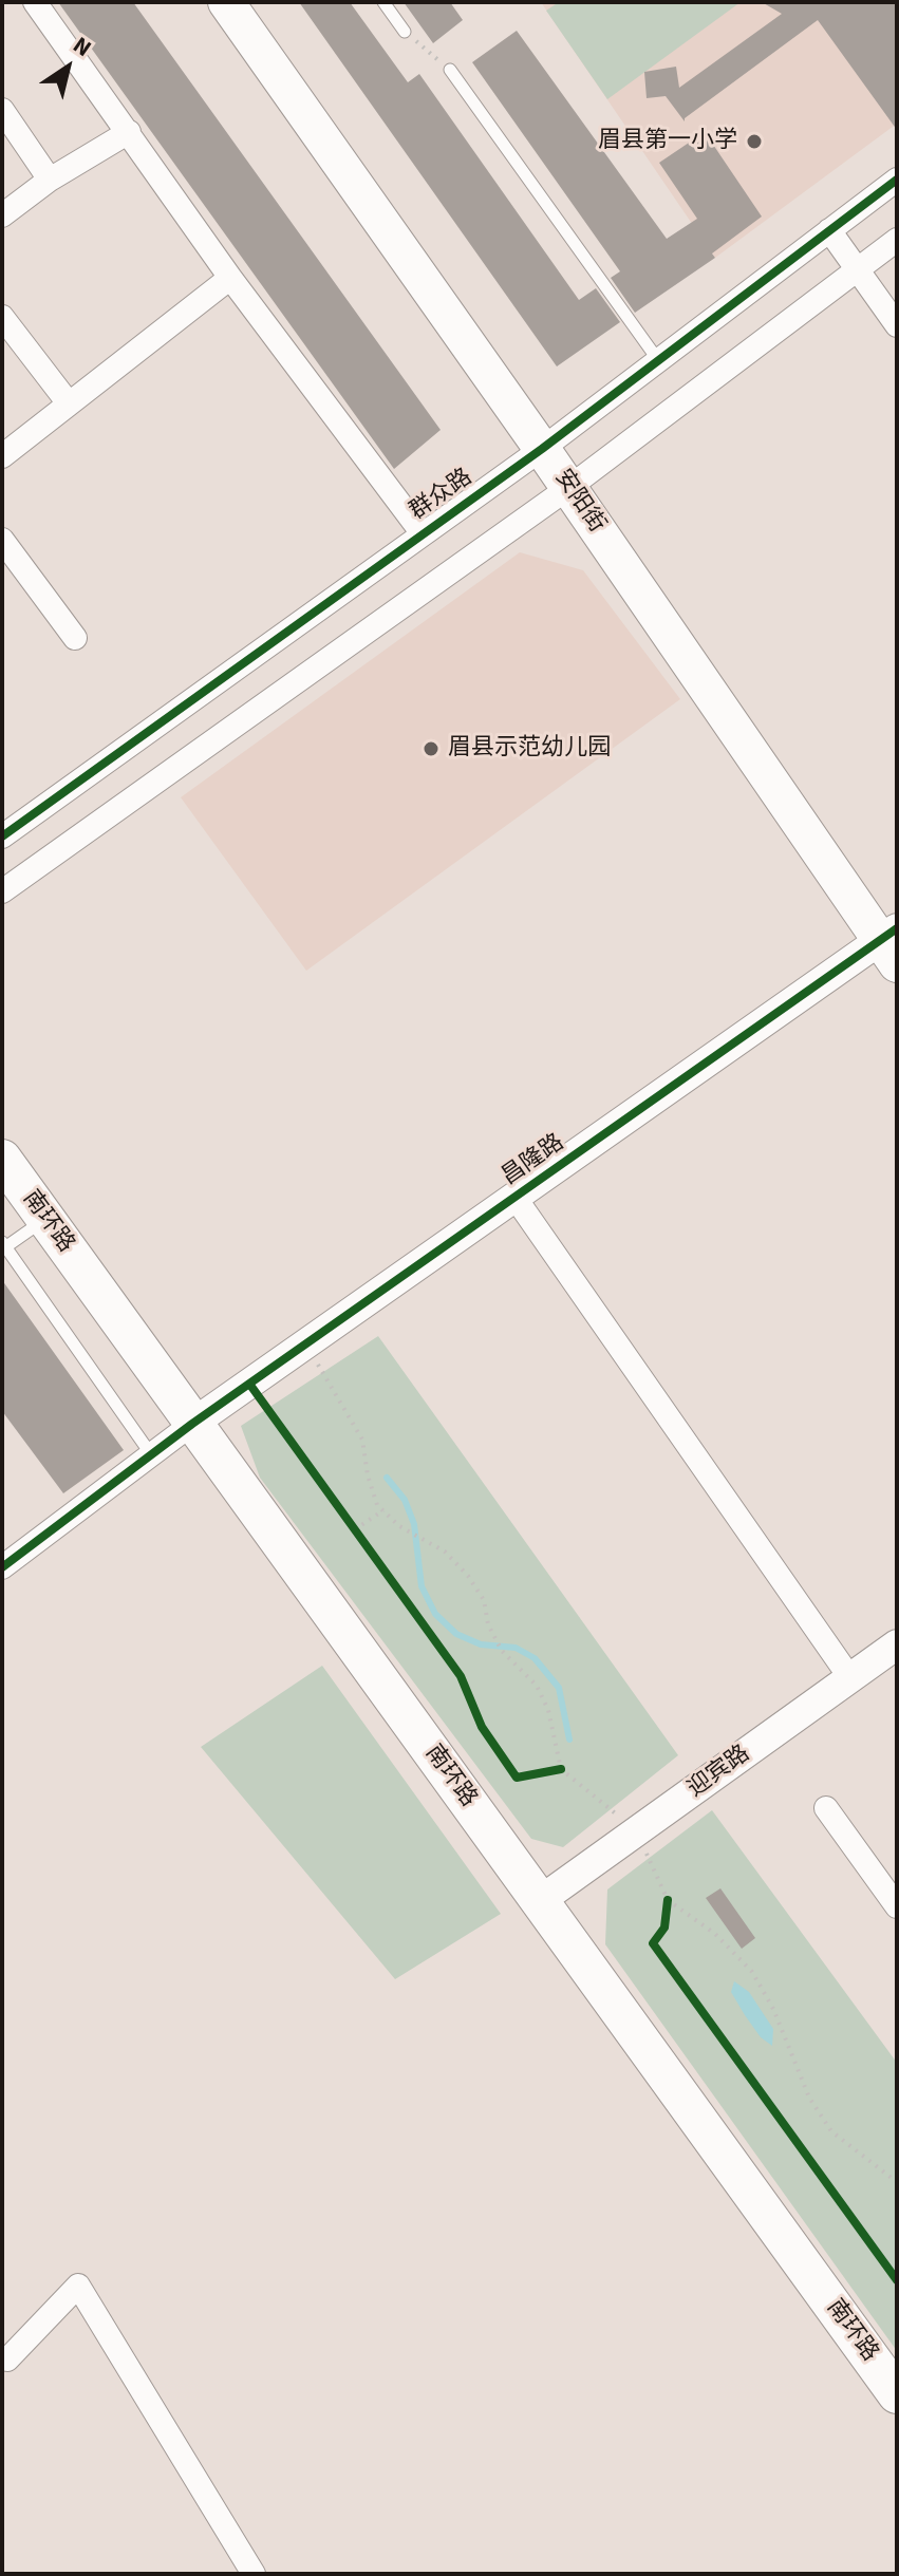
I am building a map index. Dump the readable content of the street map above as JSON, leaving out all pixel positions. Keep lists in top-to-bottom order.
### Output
{
  "streets": {
    "highway": ["南环路"],
    "main road": ["安阳街"],
    "street": ["群众路", "昌隆路", "迎宾路"]
  },
  "crossings": [
    ["群众路", "安阳街"],
    ["安阳街", "昌隆路"],
    ["昌隆路", "南环路"],
    ["南环路", "迎宾路"]
  ],
  "places": ["眉县第一小学", "眉县示范幼儿园"],
  "north": "top right"
}
